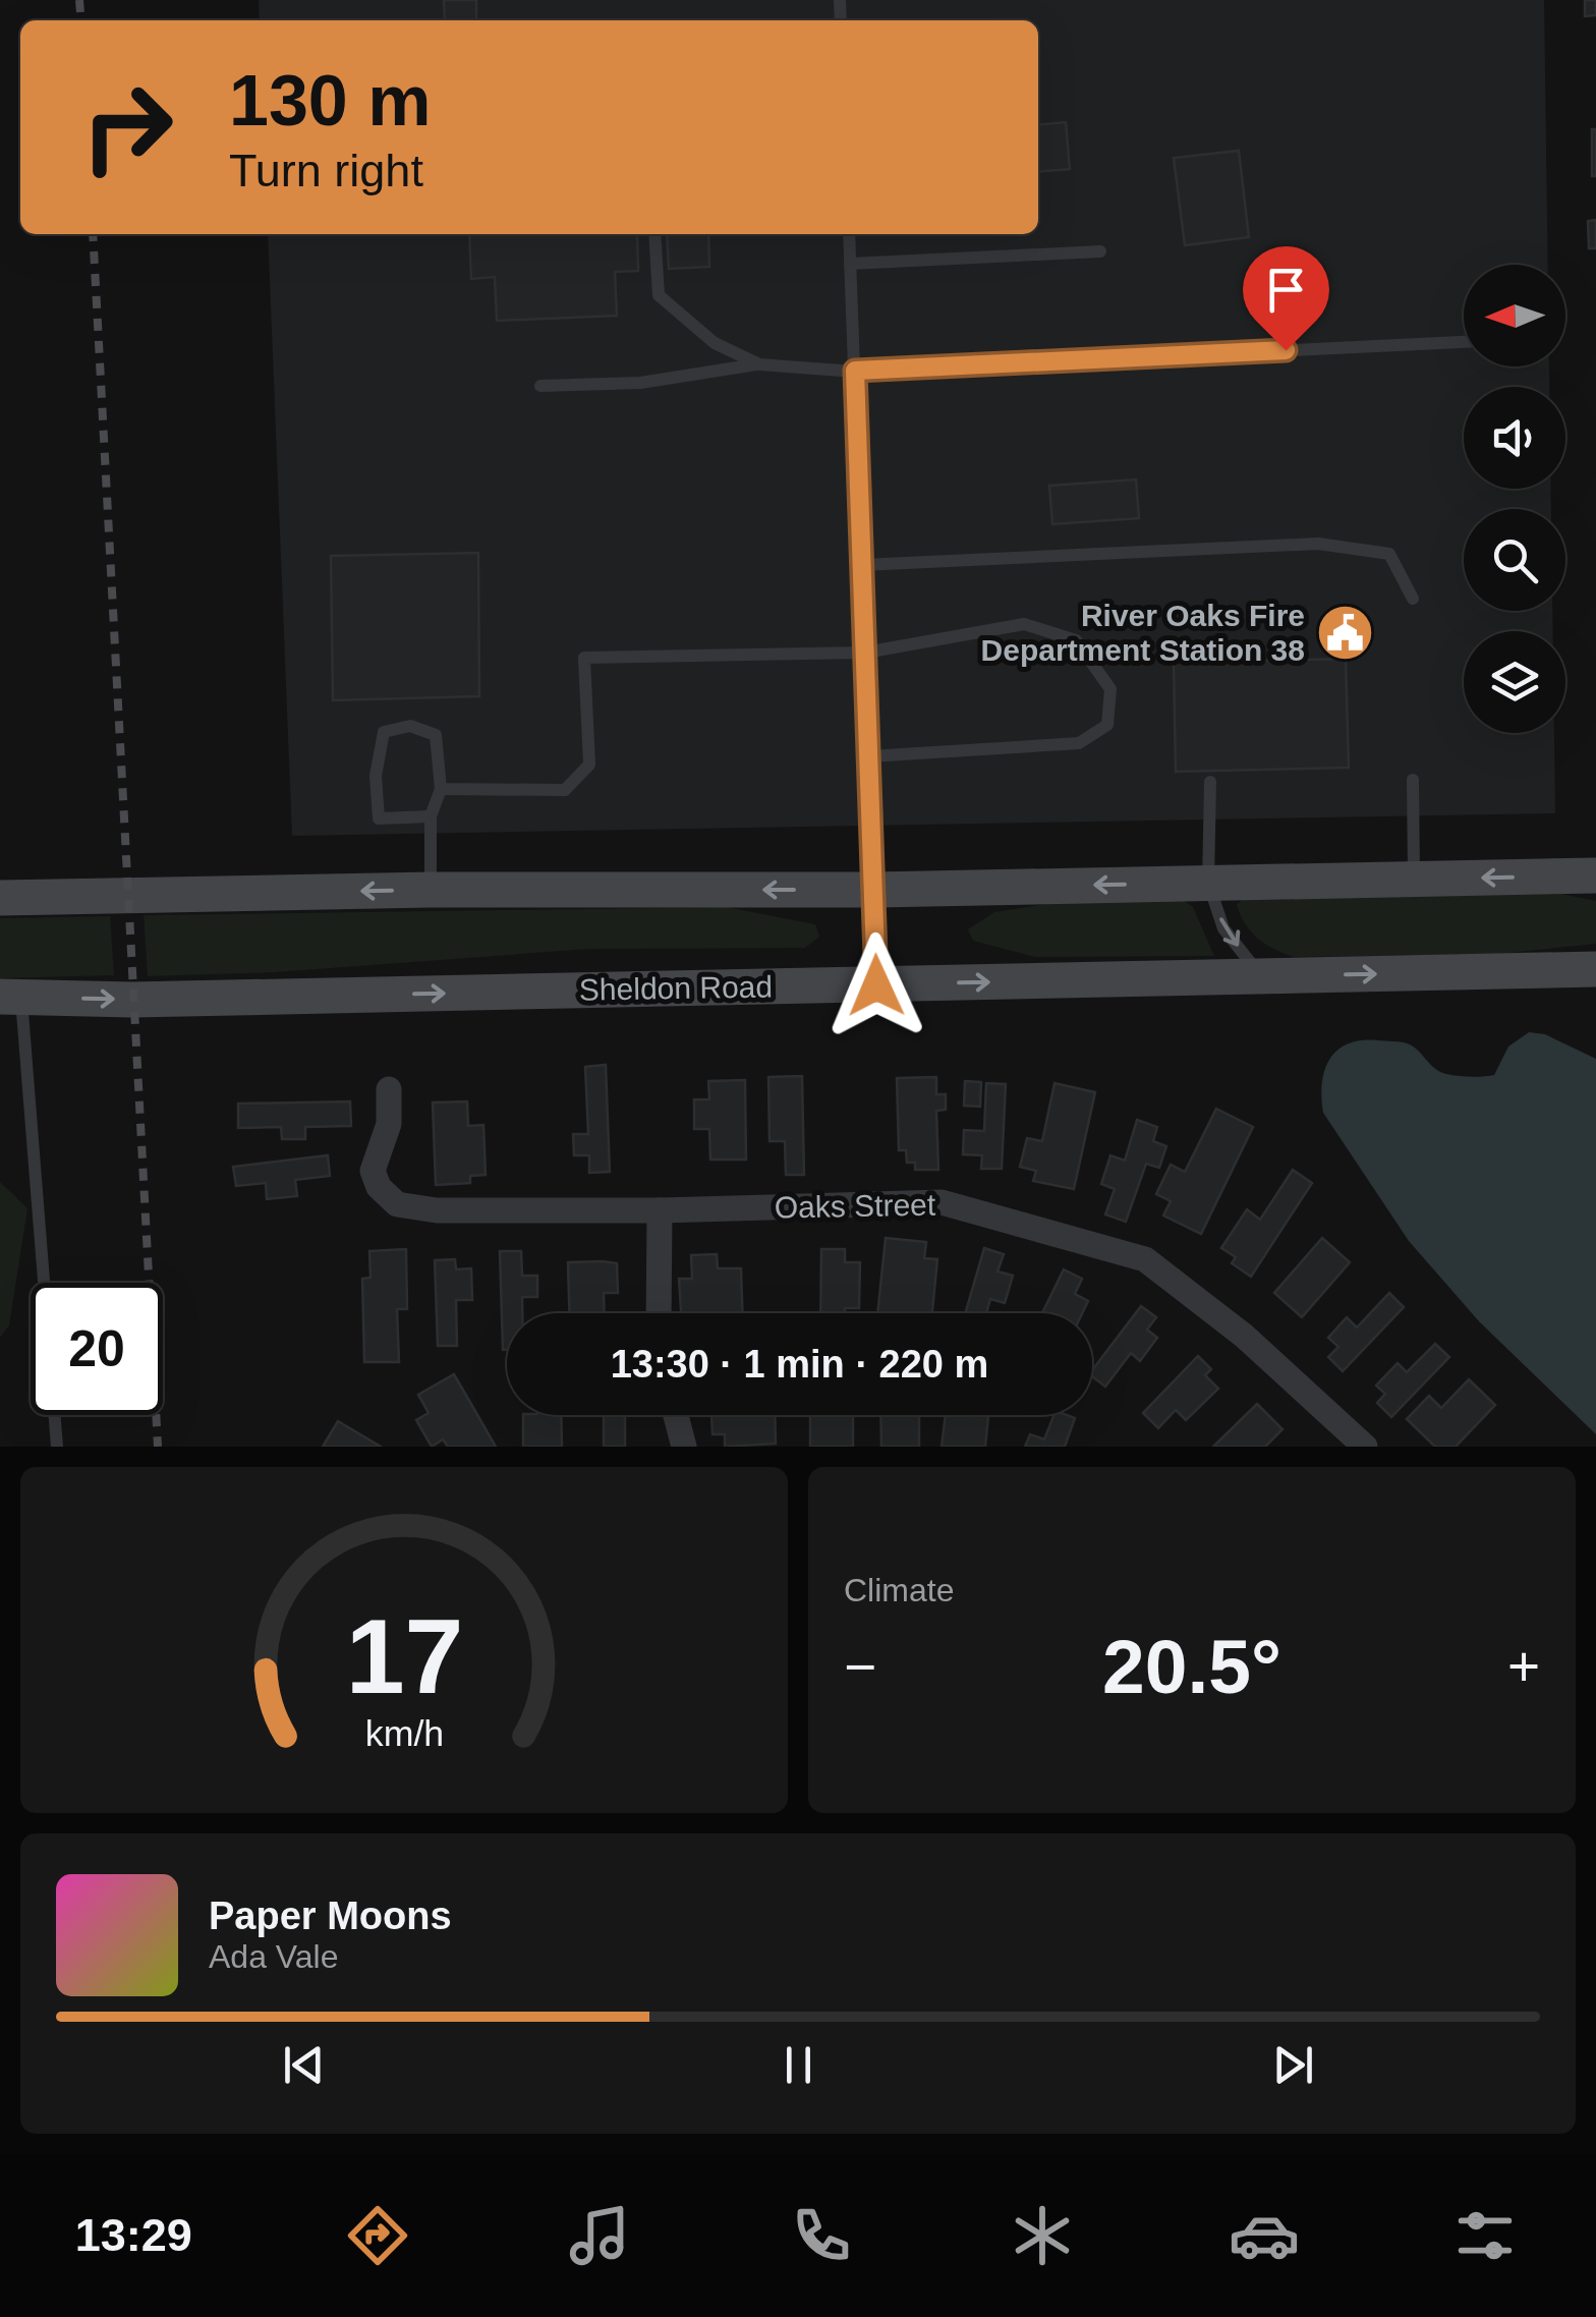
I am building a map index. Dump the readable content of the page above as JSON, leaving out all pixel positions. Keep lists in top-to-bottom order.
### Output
{
  "streets": {
    "main road": ["Sheldon Road"],
    "street": ["Oaks Street"]
  },
  "places": {
    "public building": ["River Oaks Fire Department Station 38"]
  },
  "north": "left",
  "page": {
    "turn": ["130 m", "Turn right"],
    "limit": "20",
    "trip": "13:30 · 1 min · 220 m",
    "tile": "Climate",
    "heat": ["−", "20.5°", "+"],
    "song": ["Paper Moons", "Ada Vale"],
    "tabs": "13:29",
    "gauge": ["17", "km/h"]
  }
}
